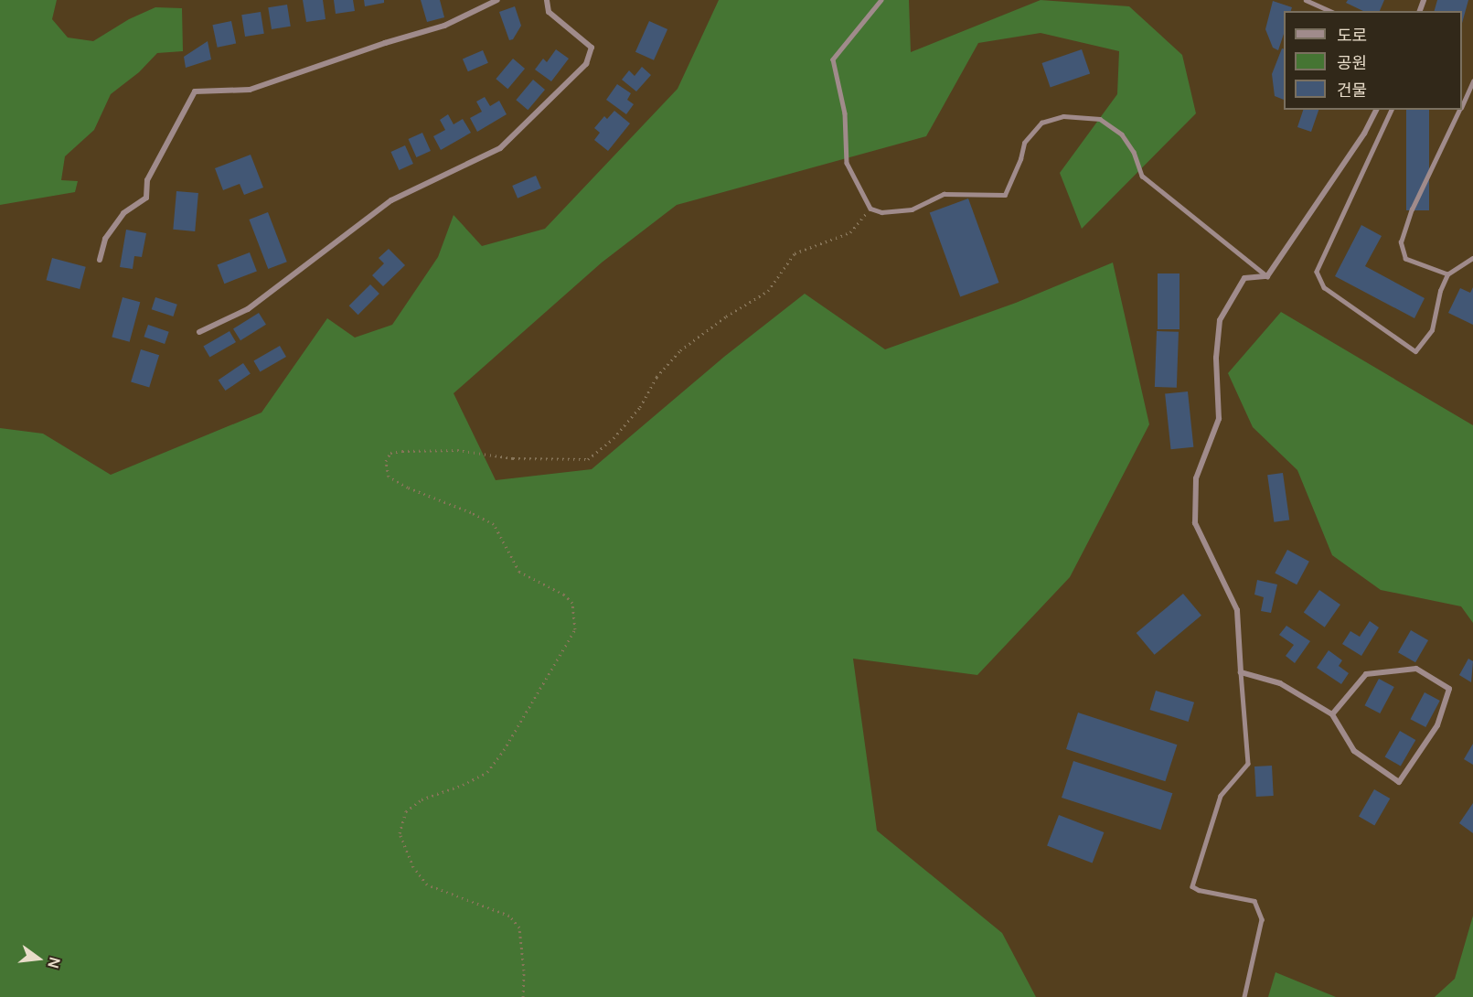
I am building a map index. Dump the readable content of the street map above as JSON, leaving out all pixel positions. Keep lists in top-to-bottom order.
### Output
{
  "legend": ["도로", "공원", "건물"],
  "north": "right"
}
